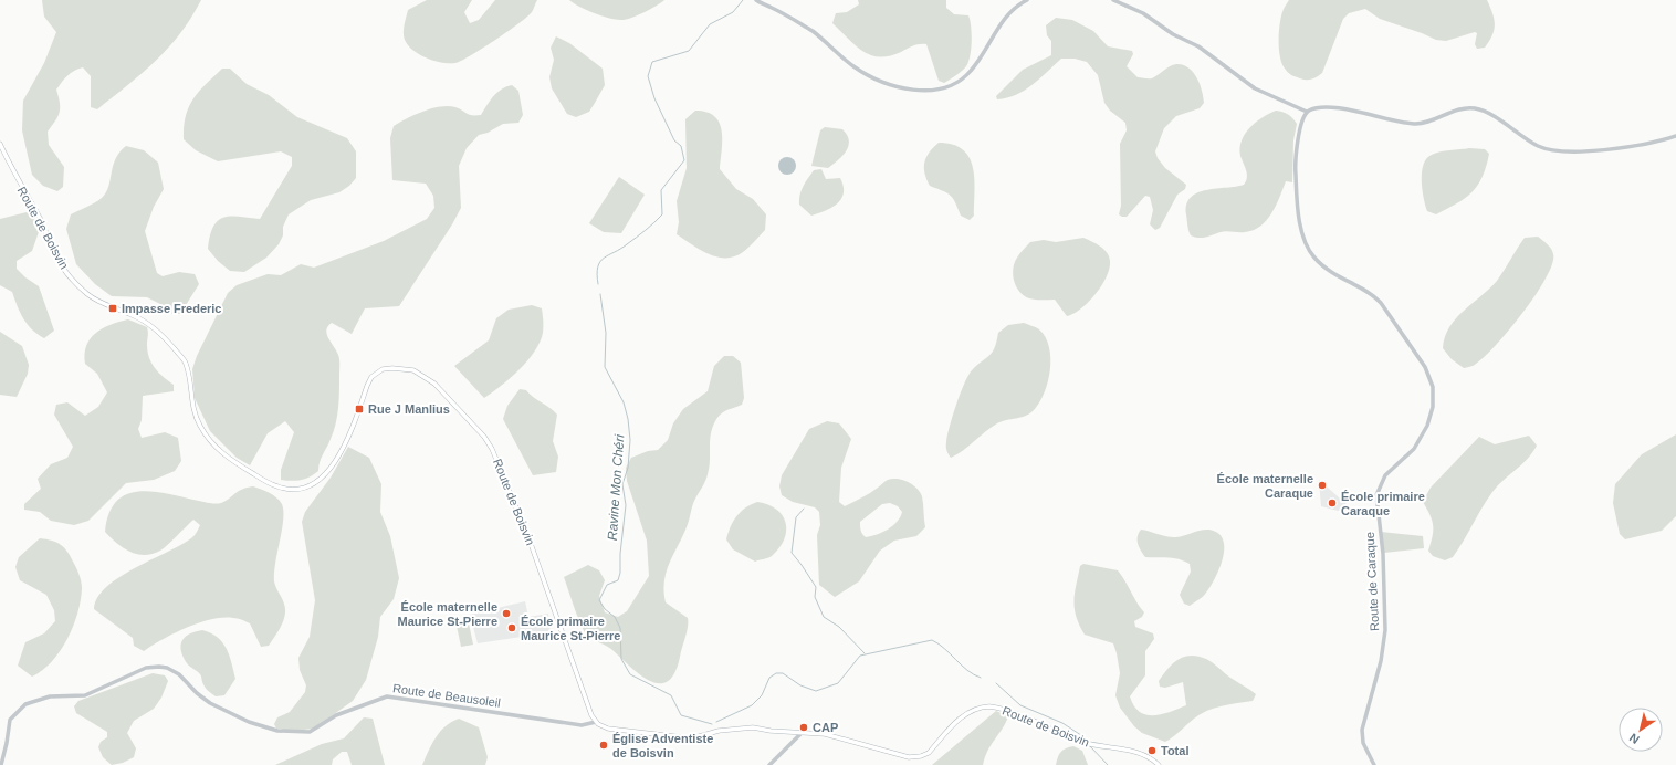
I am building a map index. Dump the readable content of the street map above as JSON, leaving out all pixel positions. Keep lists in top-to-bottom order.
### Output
{
  "streets": {
    "main road": ["Route de Boisvin"],
    "street": ["Route de Caraque", "Route de Beausoleil"]
  },
  "crossings": [
    ["Route de Boisvin", "Route de Beausoleil"]
  ],
  "water": ["Ravine Mon Chéri"],
  "places": {
    "transit": ["Impasse Frederic", "Rue J Manlius"],
    "other": [
      "École maternelle Caraque",
      "École primaire Caraque",
      "École maternelle Maurice St-Pierre",
      "École primaire Maurice St-Pierre",
      "CAP",
      "Église Adventiste de Boisvin",
      "Total"
    ]
  },
  "north": "bottom left"
}
